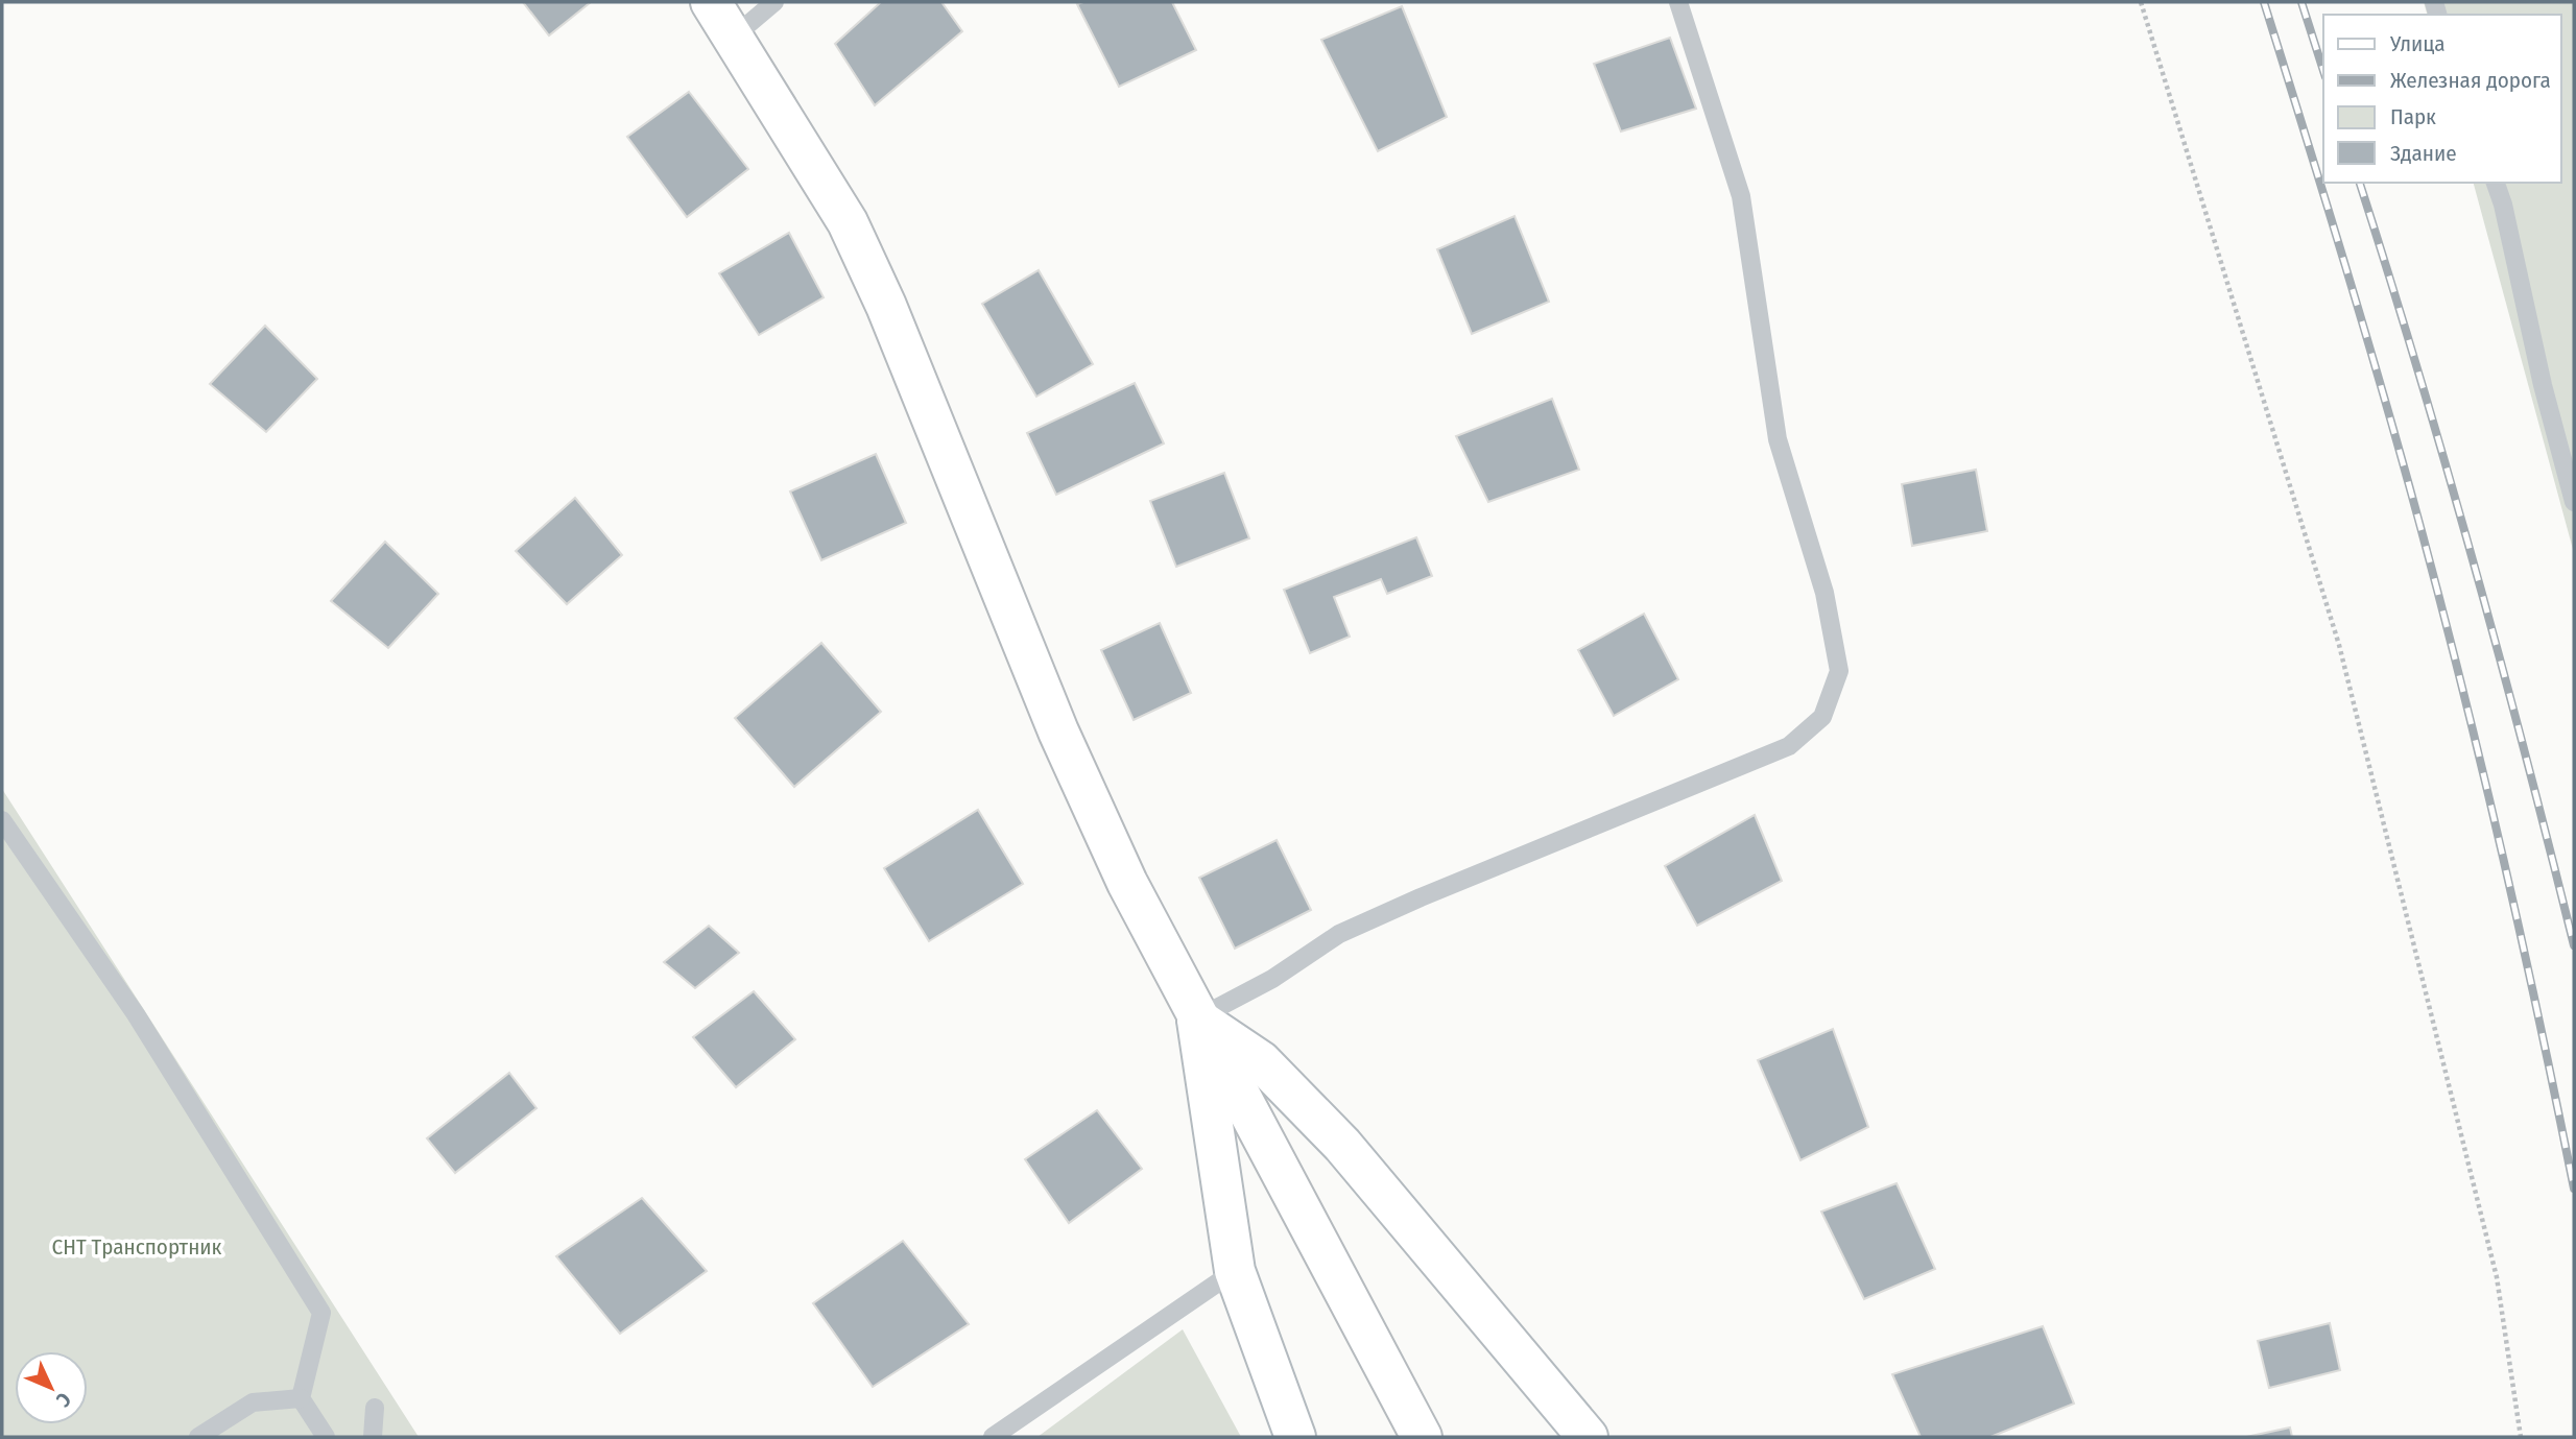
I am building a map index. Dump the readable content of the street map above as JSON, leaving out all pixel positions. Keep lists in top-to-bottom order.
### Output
{
  "parks": ["СНТ Транспортник"],
  "legend": [
    "Улица",
    "Железная дорога",
    "Парк",
    "Здание"
  ],
  "north": "bottom right"
}
